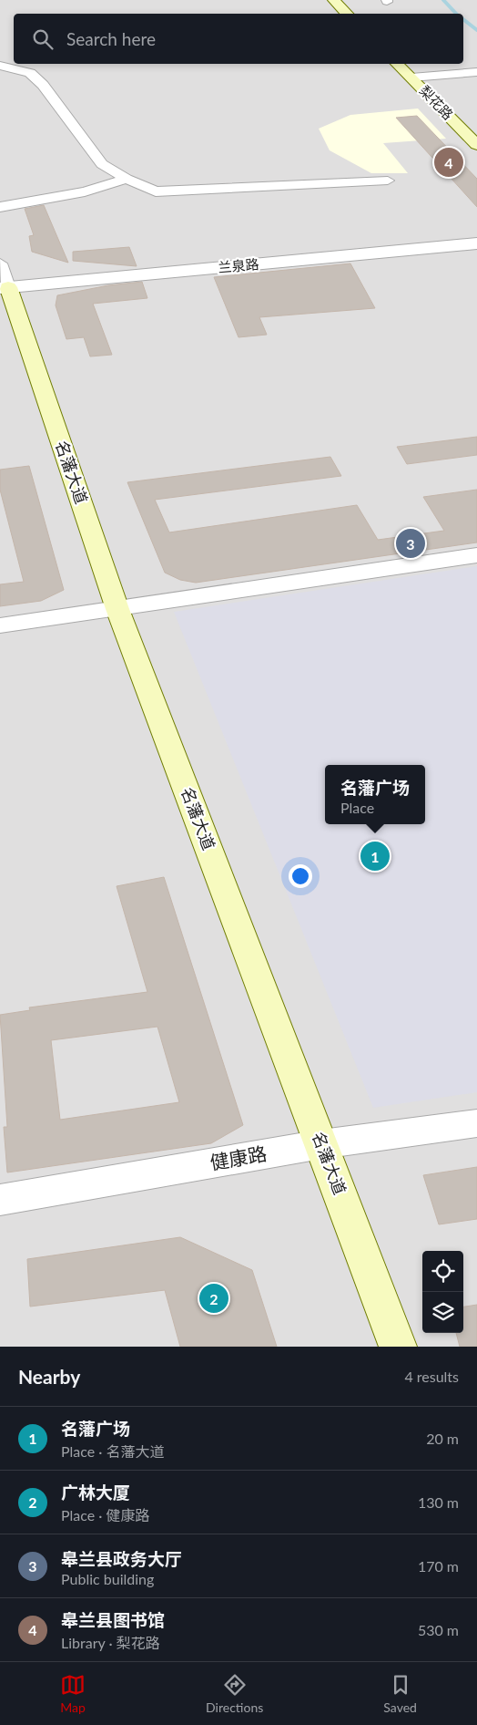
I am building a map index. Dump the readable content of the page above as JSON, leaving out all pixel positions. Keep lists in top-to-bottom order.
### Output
{
  "streets": {
    "main road": ["梨花路", "名藩大道"],
    "street": ["兰泉路", "健康路"]
  },
  "crossings": [
    ["兰泉路", "名藩大道"],
    ["名藩大道", "健康路"]
  ],
  "page": {
    "search": "Search here",
    "pins": [
      "4",
      "3",
      "1",
      "2"
    ],
    "popup": ["名藩广场", "Place"],
    "heading": ["Nearby", "4 results"],
    "list": [
      {
        "mark": "1",
        "name": "名藩广场",
        "note": "Place · 名藩大道",
        "value": "20 m"
      },
      {
        "mark": "2",
        "name": "广林大厦",
        "note": "Place · 健康路",
        "value": "130 m"
      },
      {
        "mark": "3",
        "name": "皋兰县政务大厅",
        "note": "Public building",
        "value": "170 m"
      },
      {
        "mark": "4",
        "name": "皋兰县图书馆",
        "note": "Library · 梨花路",
        "value": "530 m"
      }
    ],
    "nav": ["Map", "Directions", "Saved"]
  }
}
